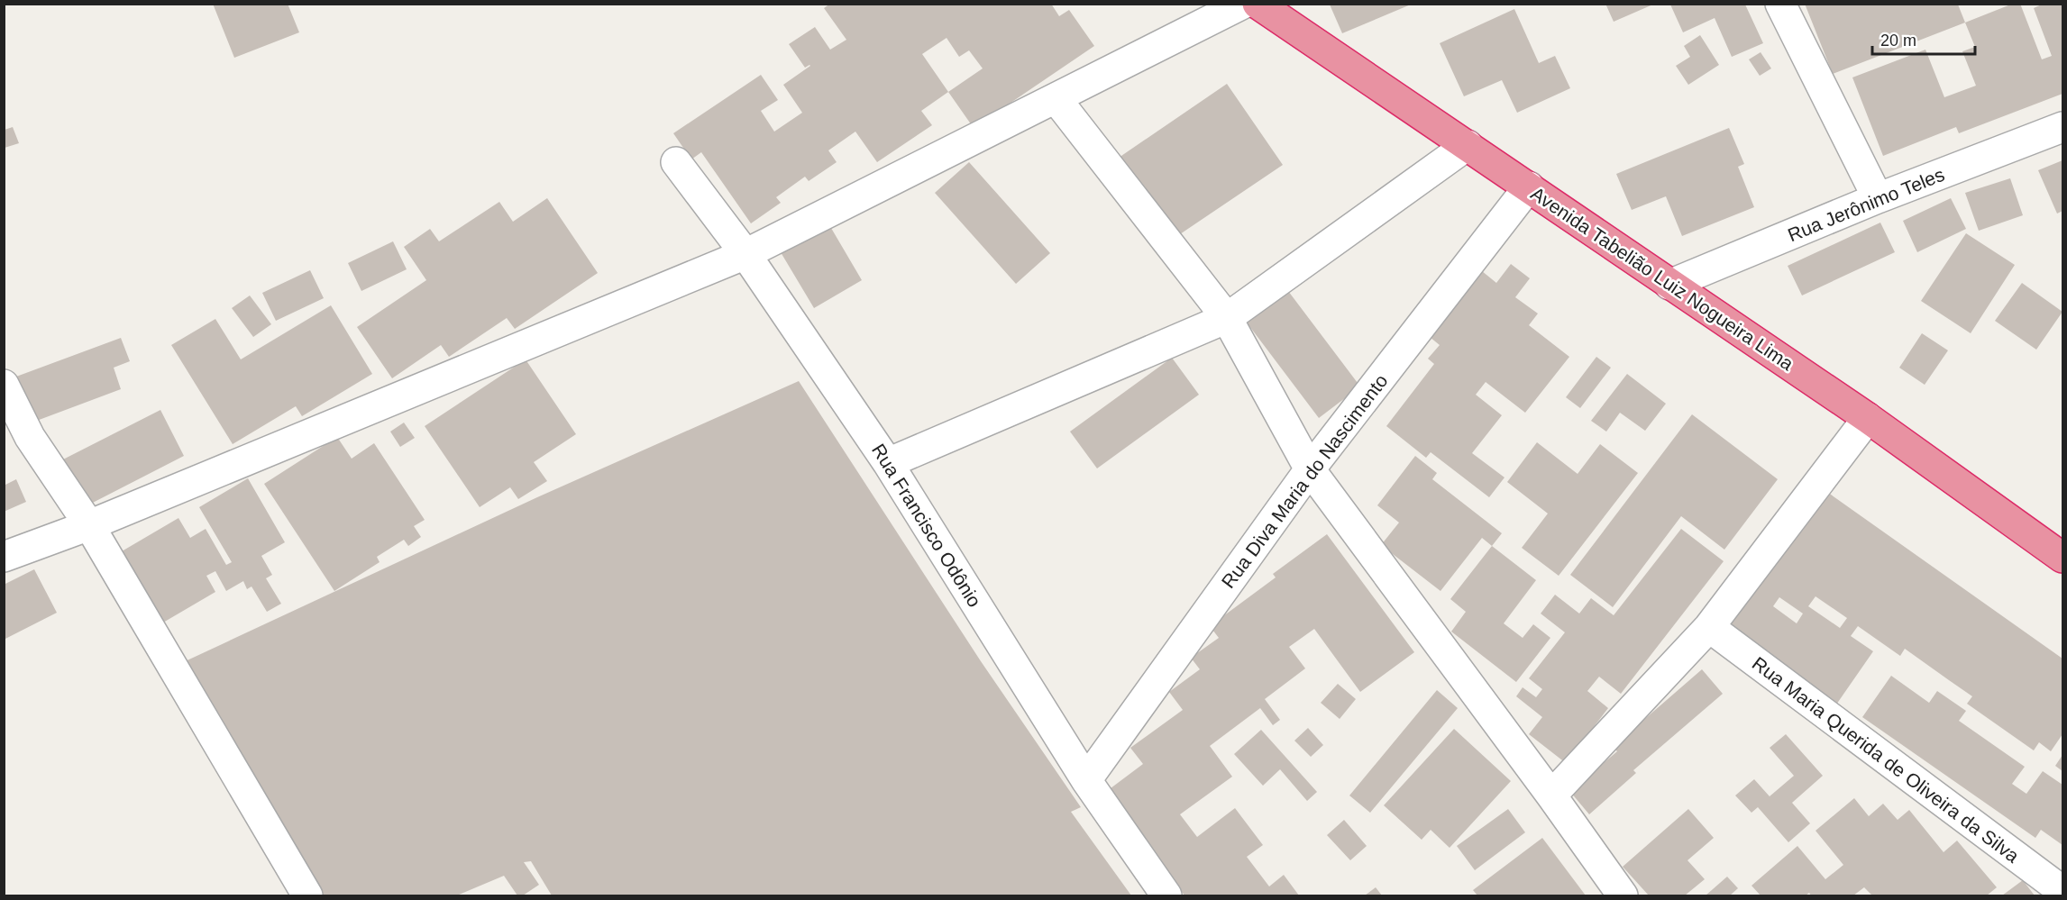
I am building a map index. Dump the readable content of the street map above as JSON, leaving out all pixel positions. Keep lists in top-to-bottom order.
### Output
{
  "streets": {
    "highway": ["Avenida Tabelião Luiz Nogueira Lima"],
    "street": [
      "Rua Jerônimo Teles",
      "Rua Diva Maria do Nascimento",
      "Rua Francisco Odônio",
      "Rua Maria Querida de Oliveira da Silva"
    ]
  },
  "crossings": [
    ["Rua Jerônimo Teles", "Avenida Tabelião Luiz Nogueira Lima"],
    ["Avenida Tabelião Luiz Nogueira Lima", "Rua Diva Maria do Nascimento"],
    ["Rua Diva Maria do Nascimento", "Rua Francisco Odônio"]
  ],
  "scale_bar": "20 m"
}
